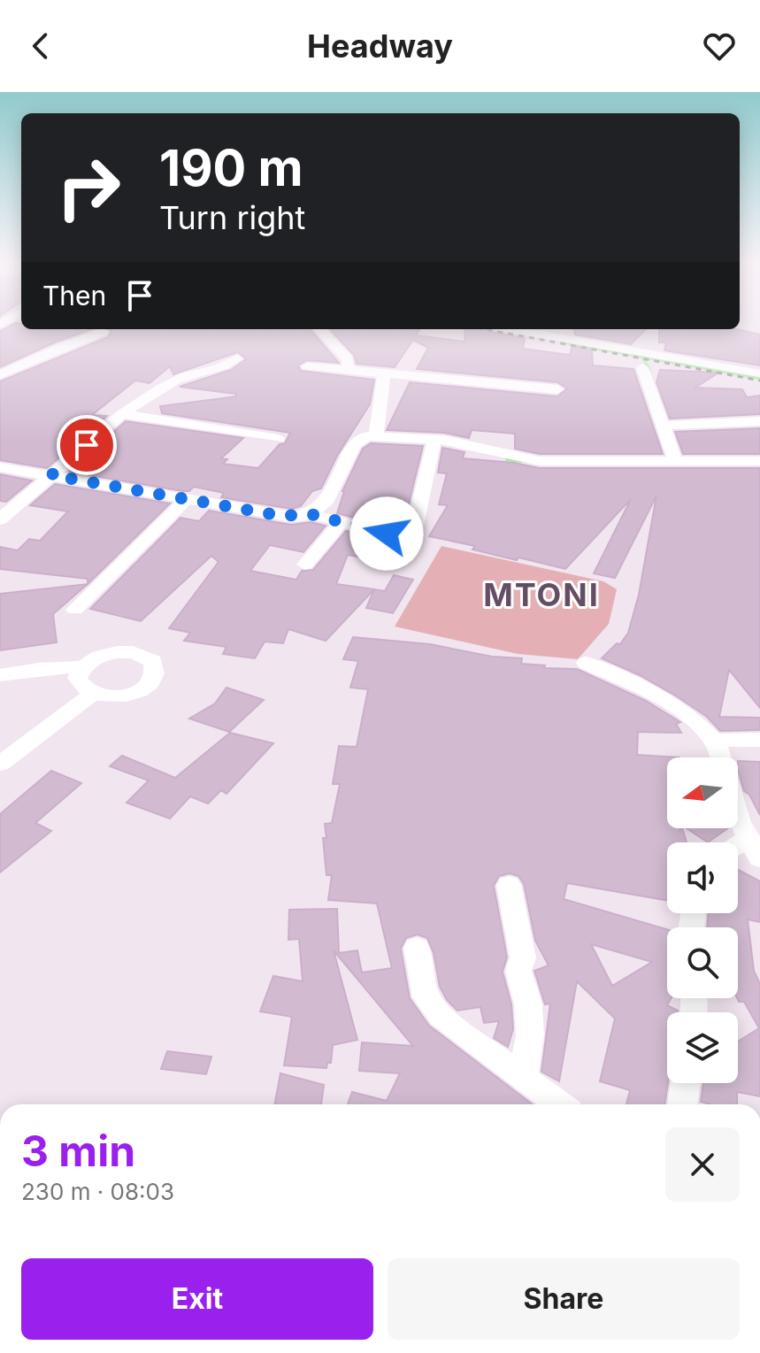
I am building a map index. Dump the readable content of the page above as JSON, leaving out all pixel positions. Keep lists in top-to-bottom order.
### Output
{
  "districts": ["MTONI"],
  "north": "left",
  "page": {
    "header": "Headway",
    "turn": ["190 m", "Turn right"],
    "then": "Then",
    "heading": ["3 min", "230 m · 08:03"],
    "buttons": ["Exit", "Share"]
  }
}
